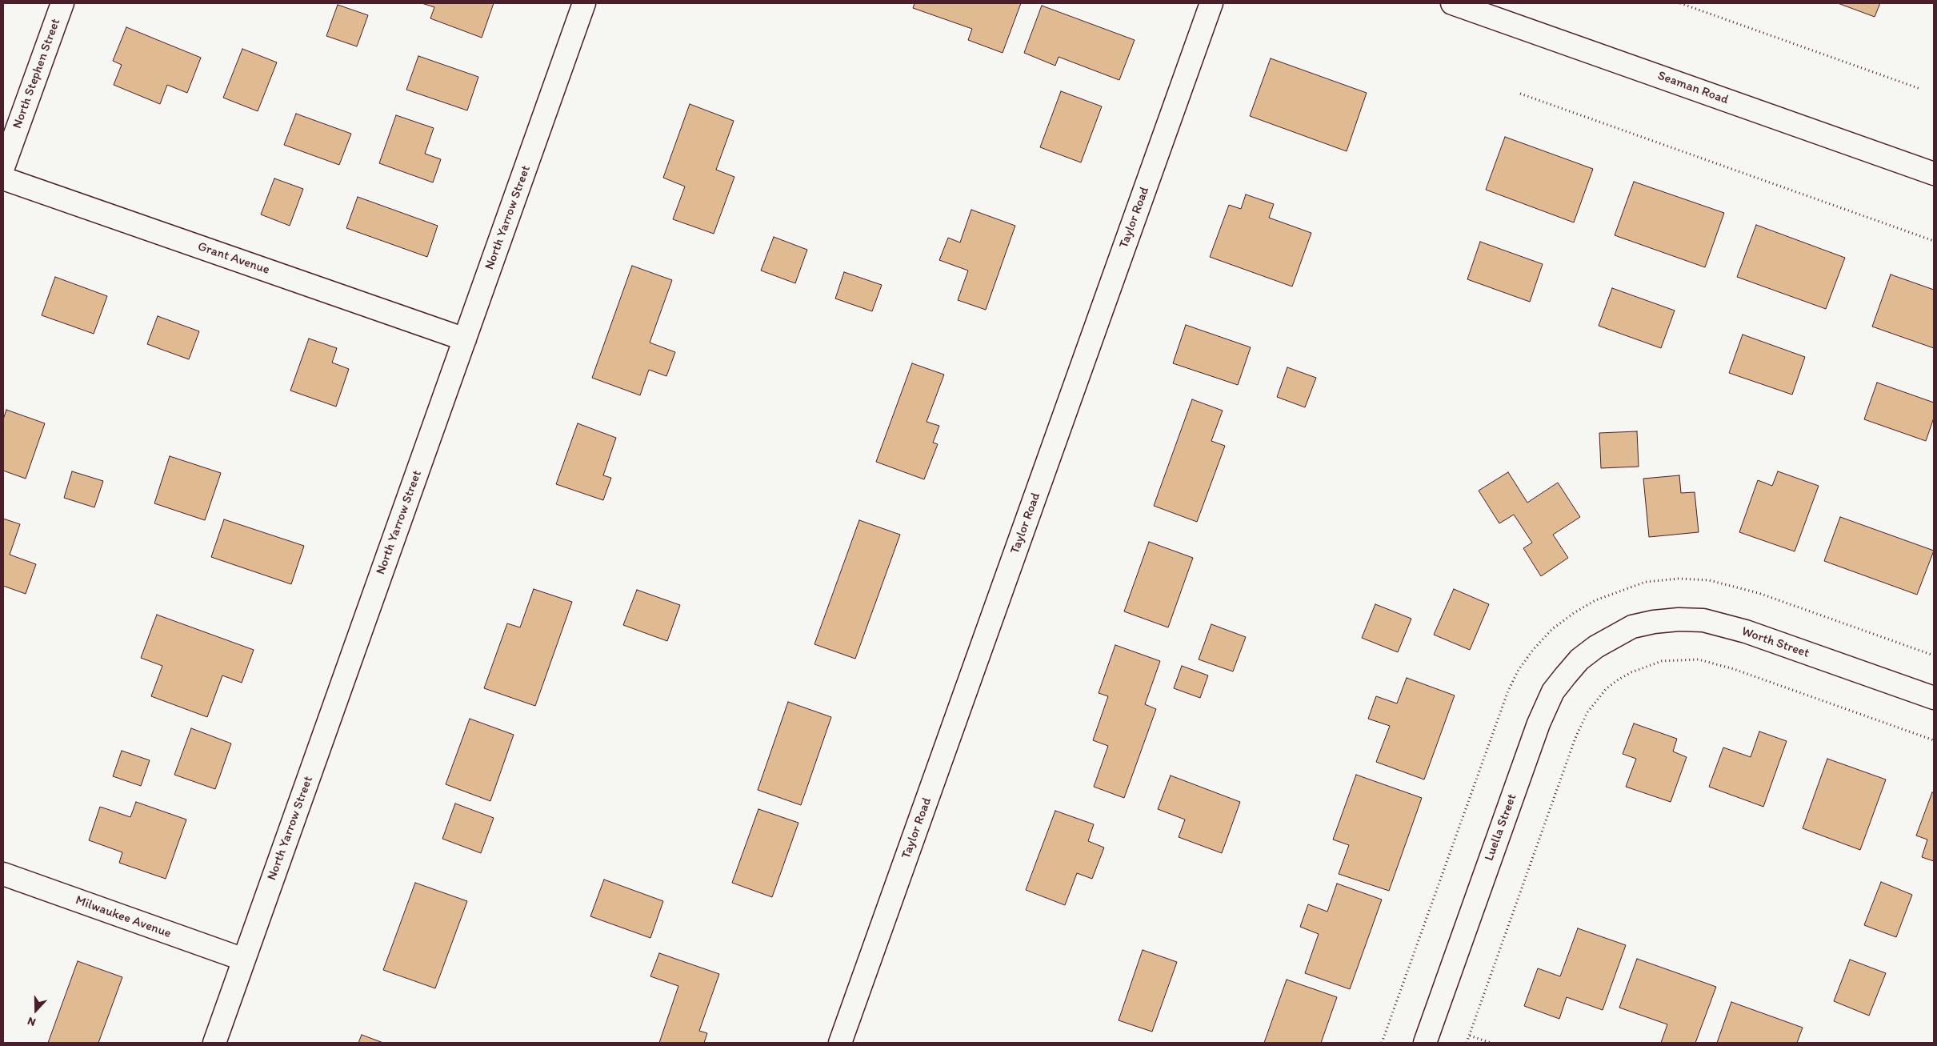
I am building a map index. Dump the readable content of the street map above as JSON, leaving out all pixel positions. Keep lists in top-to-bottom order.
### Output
{
  "streets": {
    "street": [
      "North Stephen Street",
      "Seaman Road",
      "North Yarrow Street",
      "Taylor Road",
      "Grant Avenue",
      "Worth Street",
      "Luella Street",
      "Milwaukee Avenue"
    ]
  },
  "crossings": [
    ["North Yarrow Street", "Grant Avenue"],
    ["North Yarrow Street", "Milwaukee Avenue"],
    ["Worth Street", "Luella Street"]
  ],
  "north": "bottom"
}
